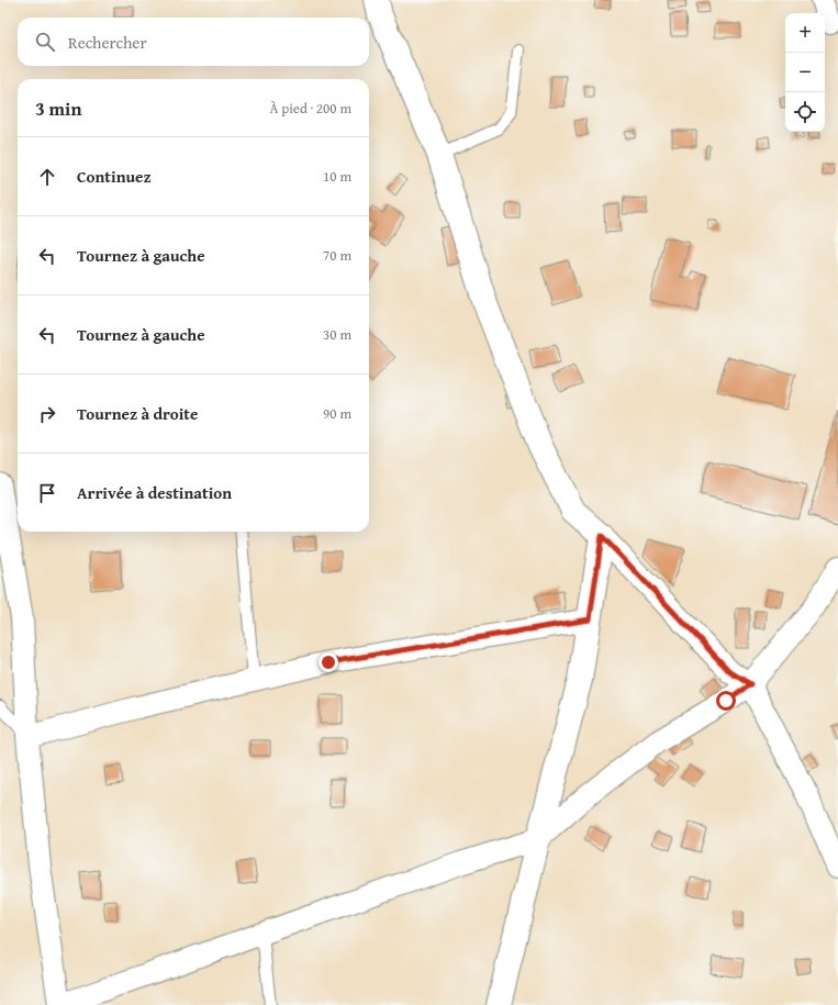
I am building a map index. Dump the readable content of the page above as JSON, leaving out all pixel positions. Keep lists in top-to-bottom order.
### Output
{
  "page": {
    "map_buttons": ["+", "−"],
    "search": "Rechercher",
    "heading": ["3 min", "À pied · 200 m"],
    "list": [
      ["Continuez", "10 m"],
      ["Tournez à gauche", "70 m"],
      ["Tournez à gauche", "30 m"],
      ["Tournez à droite", "90 m"],
      "Arrivée à destination"
    ]
  }
}
